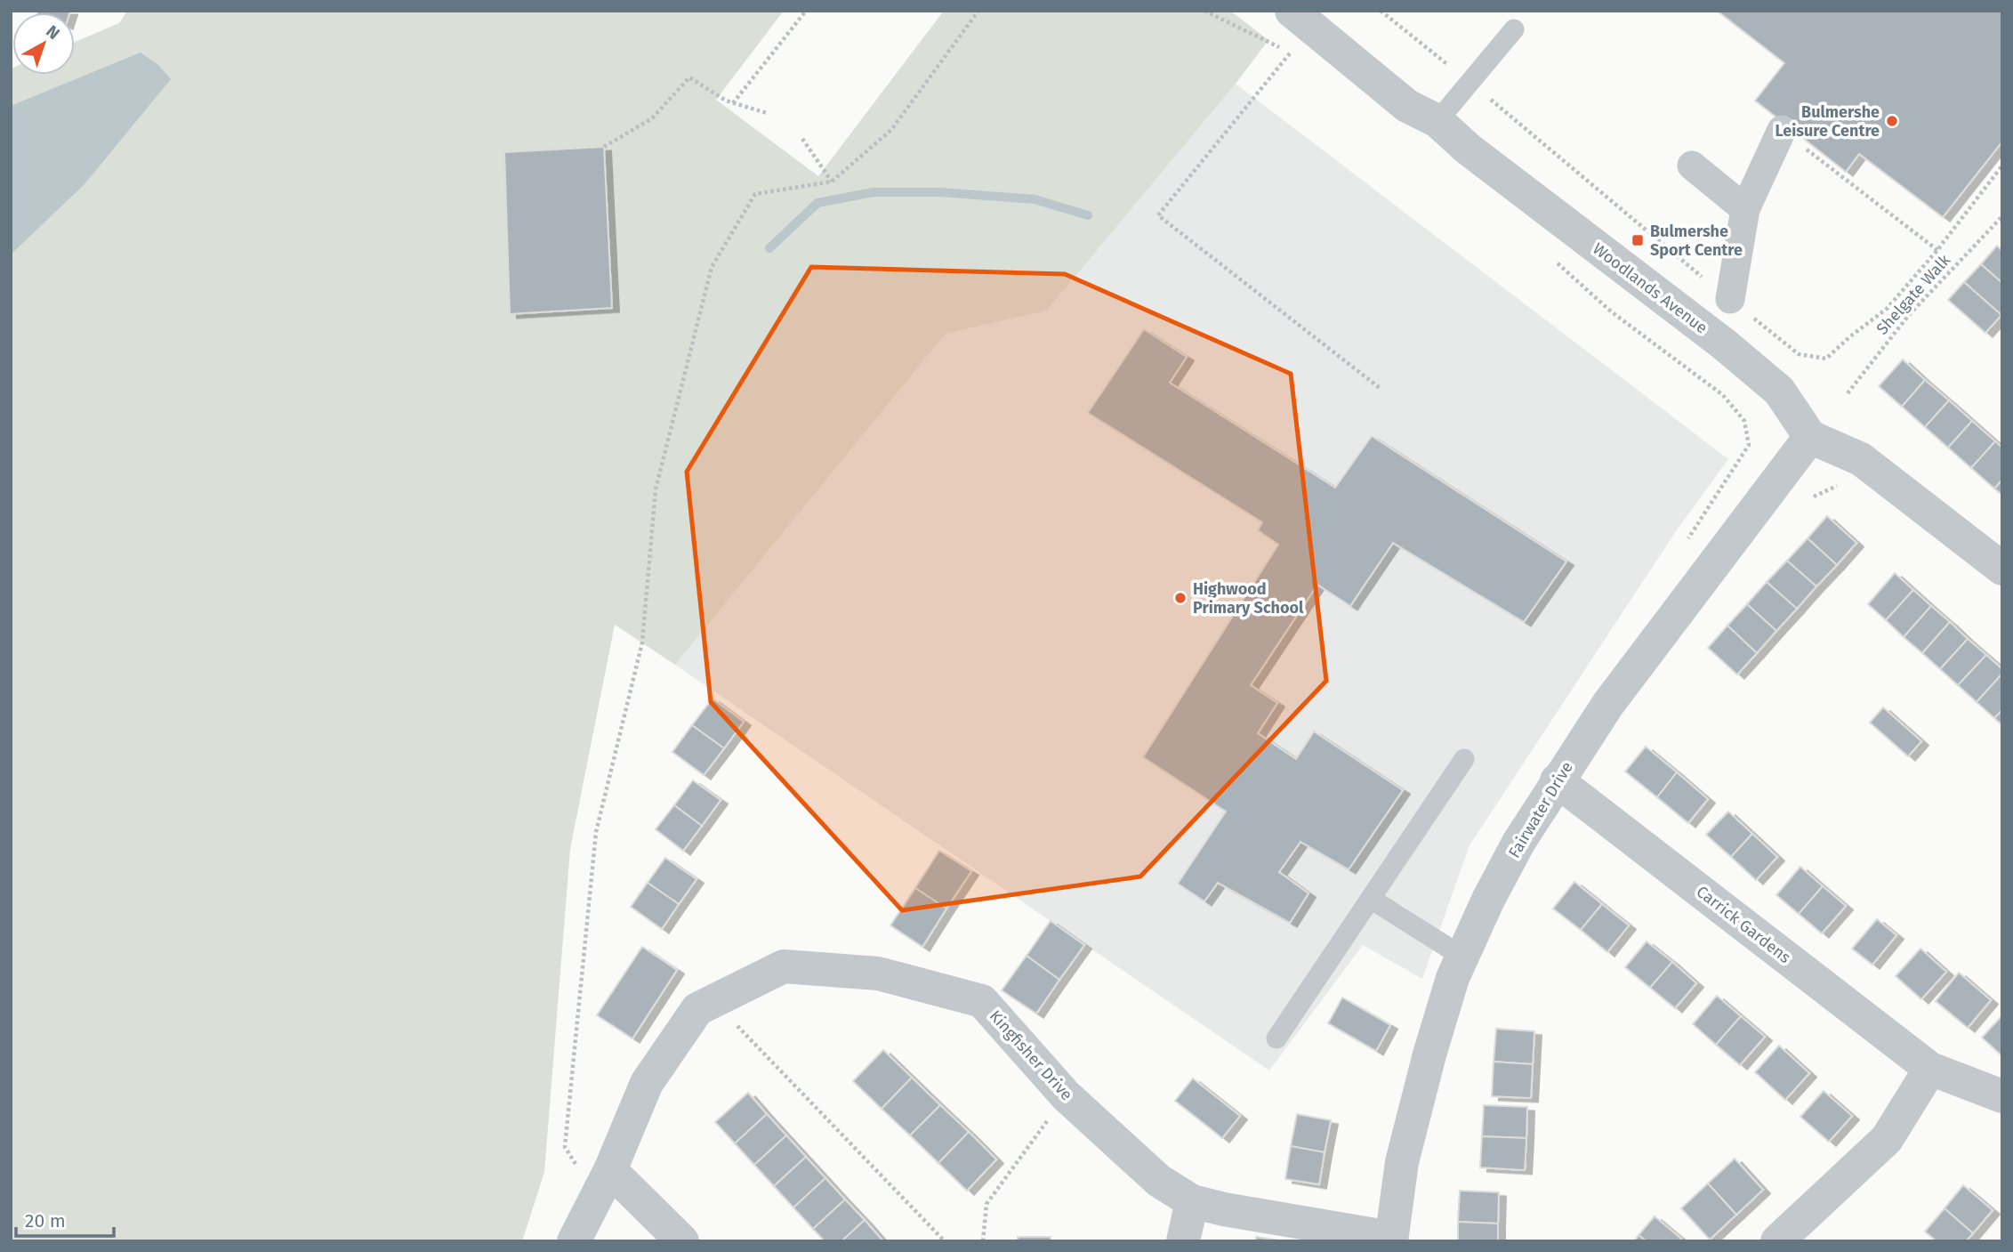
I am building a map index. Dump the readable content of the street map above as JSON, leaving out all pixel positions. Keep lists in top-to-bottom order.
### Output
{
  "streets": {
    "street": [
      "Woodlands Avenue",
      "Fairwater Drive",
      "Carrick Gardens",
      "Kingfisher Drive"
    ],
    "path": ["Shelgate Walk"]
  },
  "crossings": [
    ["Woodlands Avenue", "Fairwater Drive"],
    ["Fairwater Drive", "Carrick Gardens"],
    ["Fairwater Drive", "Kingfisher Drive"]
  ],
  "places": {
    "other": ["Bulmershe Leisure Centre", "Highwood Primary School"],
    "transit": ["Bulmershe Sport Centre"]
  },
  "scale_bar": "20 m",
  "north": "top right"
}
